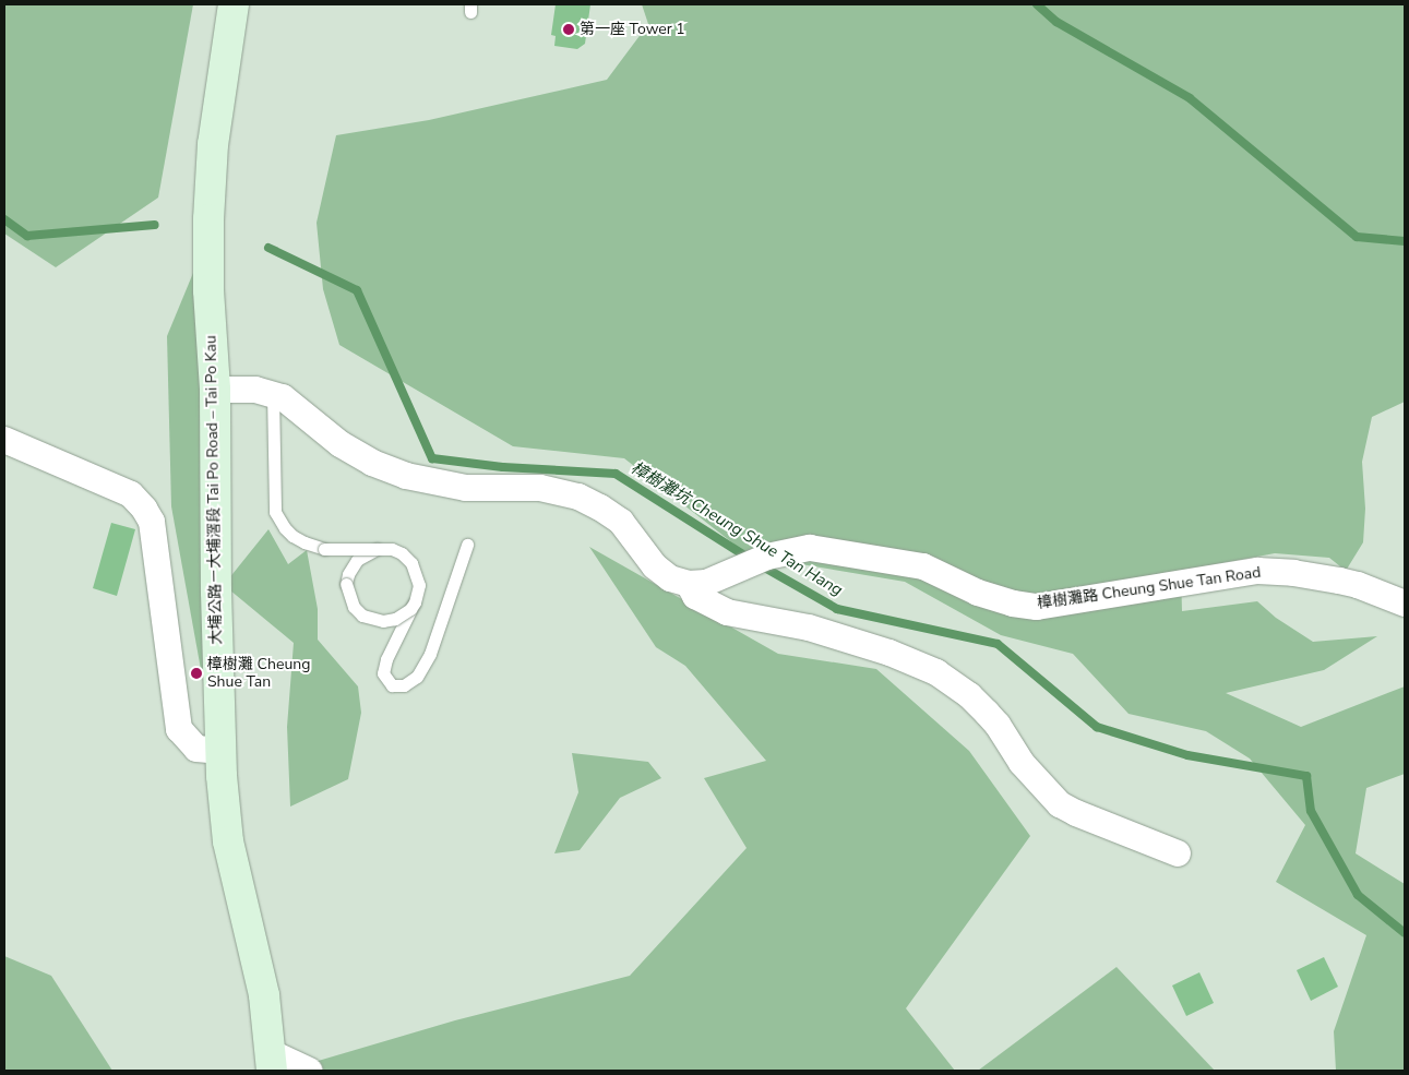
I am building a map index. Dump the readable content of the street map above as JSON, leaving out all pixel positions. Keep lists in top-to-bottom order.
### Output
{
  "streets": {
    "main road": ["大埔公路－大埔滘段 Tai Po Road – Tai Po Kau"],
    "street": ["樟樹灘路 Cheung Shue Tan Road"]
  },
  "water": ["樟樹灘坑 Cheung Shue Tan Hang"],
  "places": ["第一座 Tower 1", "樟樹灘 Cheung Shue Tan"]
}
